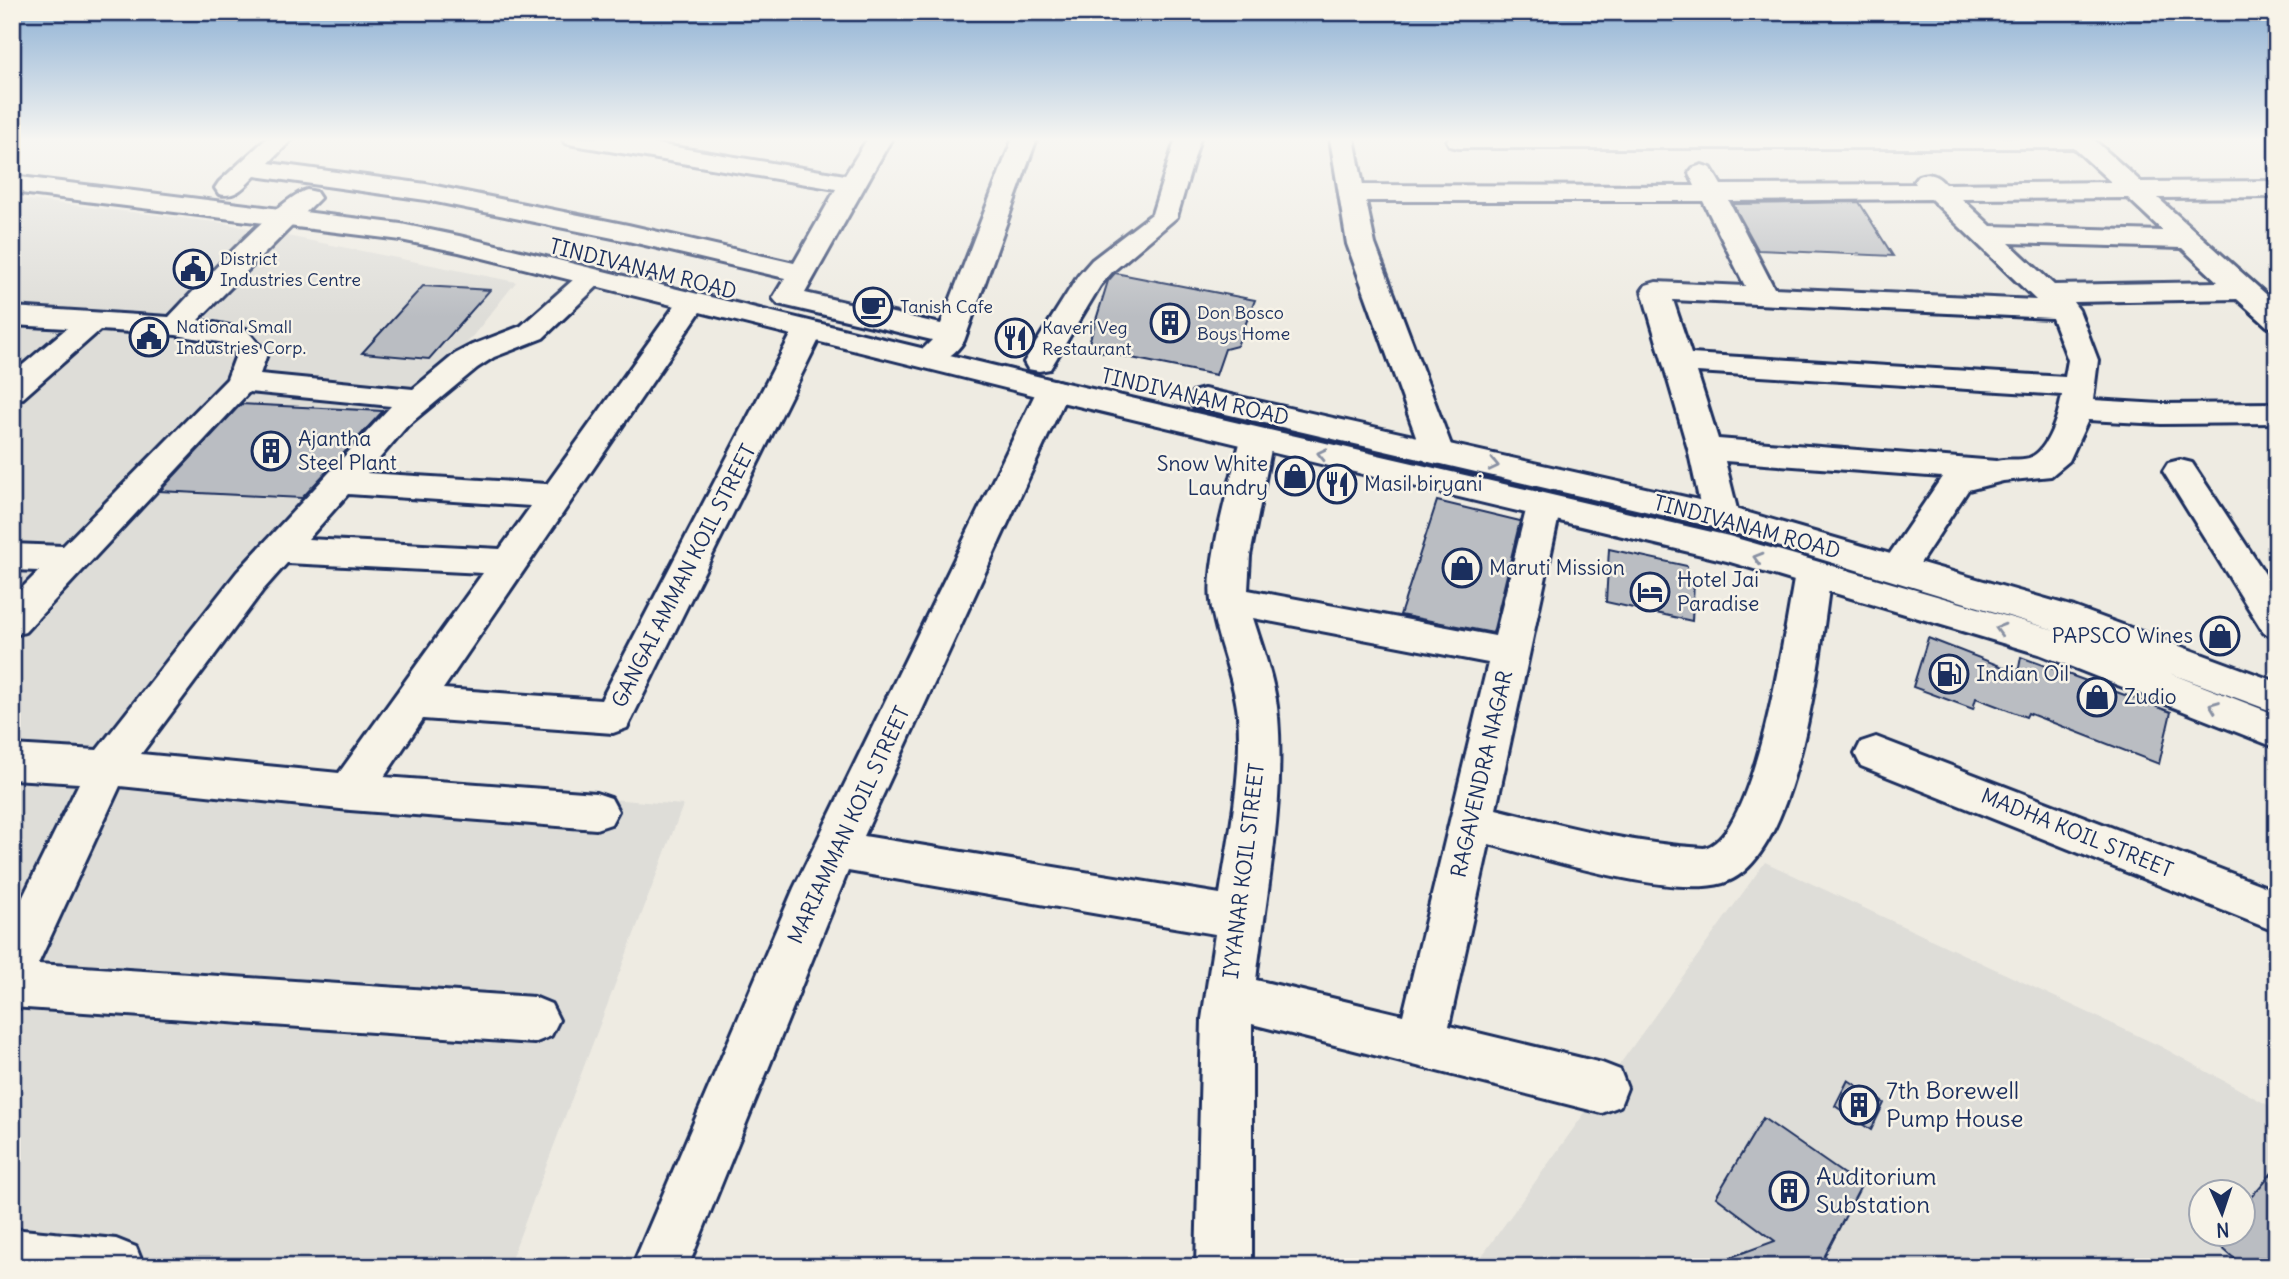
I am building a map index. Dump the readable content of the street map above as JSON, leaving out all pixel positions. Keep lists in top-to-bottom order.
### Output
{
  "streets": {
    "main road": [
      "TINDIVANAM ROAD",
      "GANGAI AMMAN KOIL STREET",
      "RAGAVENDRA NAGAR",
      "MARIAMMAN KOIL STREET",
      "MADHA KOIL STREET",
      "IYYANAR KOIL STREET"
    ]
  },
  "crossings": [
    ["TINDIVANAM ROAD", "MARIAMMAN KOIL STREET"]
  ],
  "places": {
    "public building": ["District Industries Centre", "National Small Industries Corp."],
    "cafe": ["Tanish Cafe"],
    "building": [
      "Don Bosco Boys Home",
      "Ajantha Steel Plant",
      "7th Borewell Pump House",
      "Auditorium Substation"
    ],
    "restaurant": ["Kaveri Veg Restaurant", "Masil biryani"],
    "shop": [
      "Snow White Laundry",
      "Maruti Mission",
      "PAPSCO Wines",
      "Zudio"
    ],
    "hotel": ["Hotel Jai Paradise"],
    "fuel station": ["Indian Oil"]
  },
  "north": "bottom"
}
